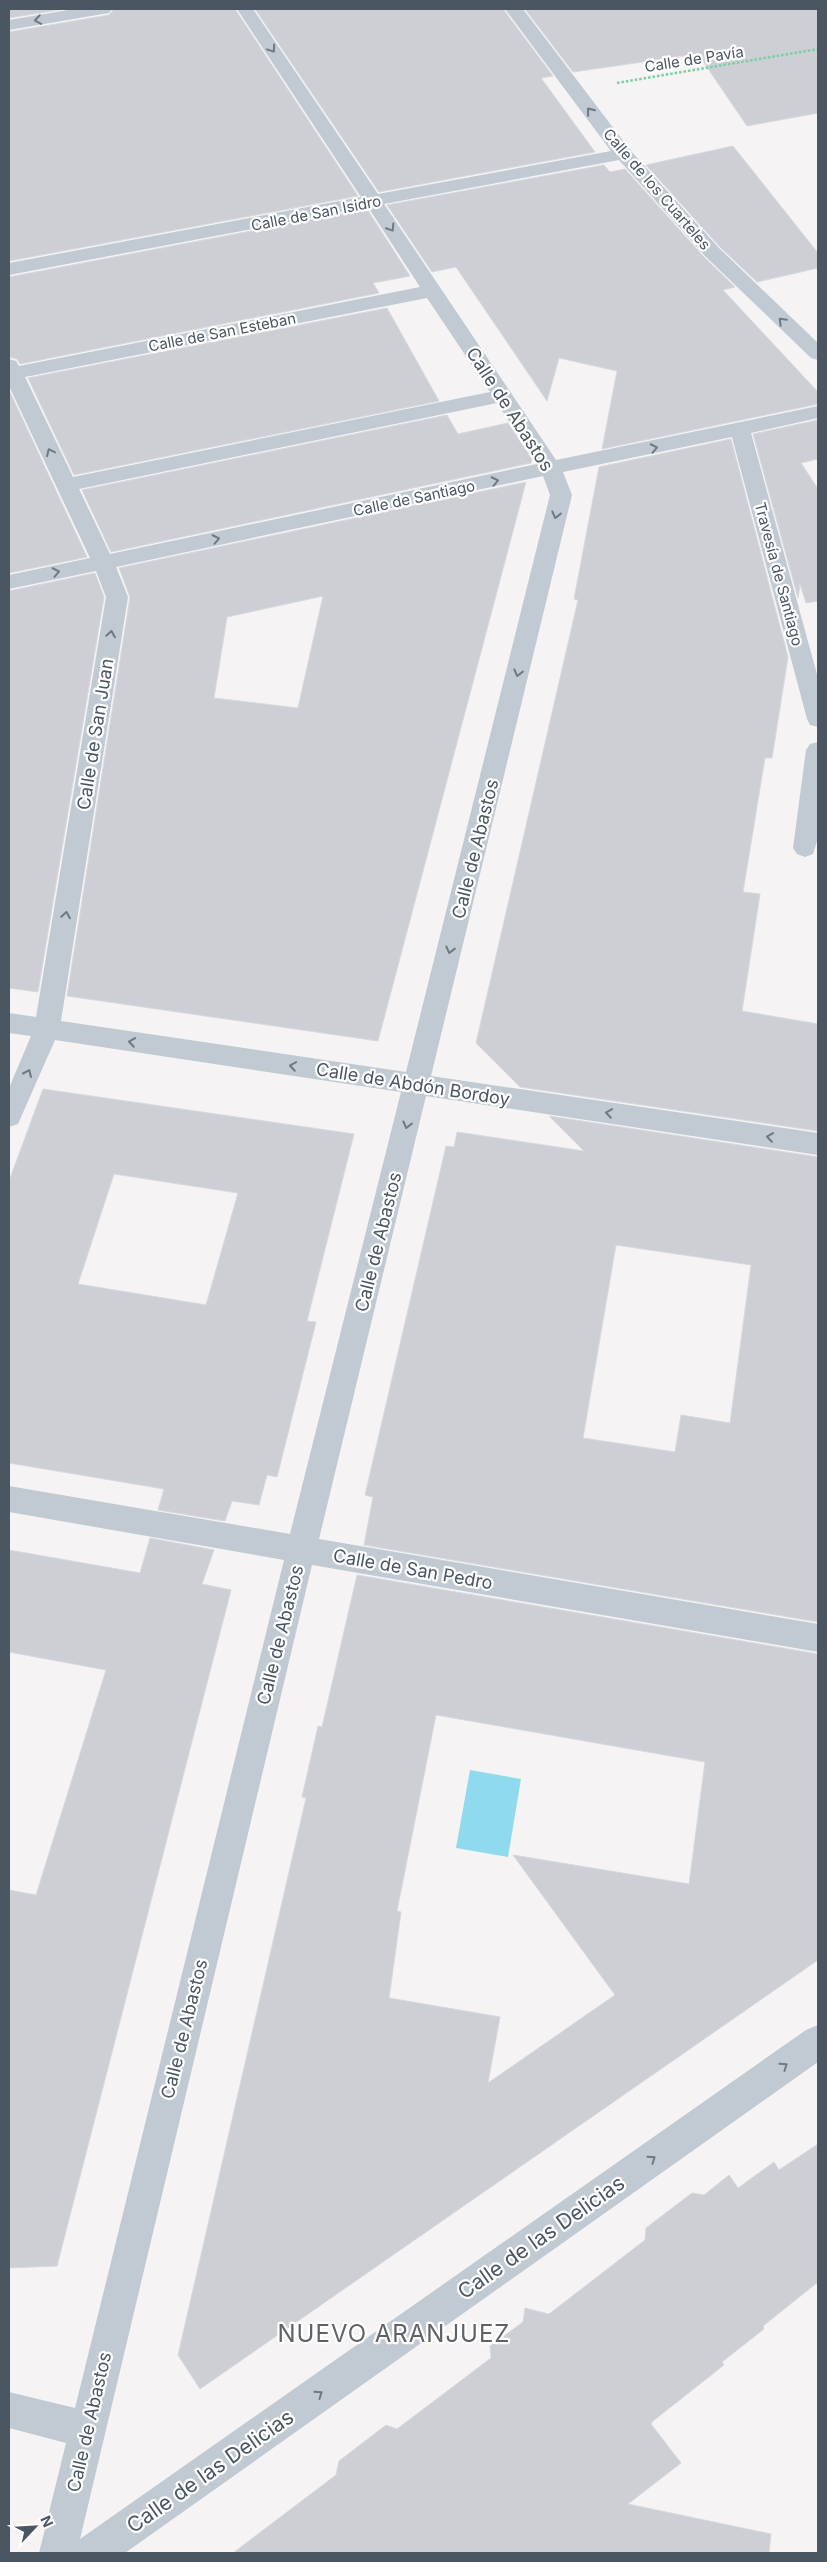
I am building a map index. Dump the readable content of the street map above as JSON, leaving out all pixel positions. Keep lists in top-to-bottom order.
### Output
{
  "streets": {
    "street": [
      "Calle de los Cuarteles",
      "Calle de San Isidro",
      "Calle de San Esteban",
      "Calle de Abastos",
      "Calle de Santiago",
      "Travesía de Santiago",
      "Calle de San Juan",
      "Calle de Abdón Bordoy",
      "Calle de San Pedro",
      "Calle de las Delicias"
    ],
    "path": ["Calle de Pavía"]
  },
  "crossings": [
    ["Calle de Pavía", "Calle de los Cuarteles"],
    ["Calle de los Cuarteles", "Calle de San Isidro"],
    ["Calle de San Isidro", "Calle de Abastos"],
    ["Calle de San Esteban", "Calle de Abastos"],
    ["Calle de San Esteban", "Calle de San Juan"],
    ["Calle de Abastos", "Calle de Santiago"],
    ["Calle de Abastos", "Calle de Abdón Bordoy"],
    ["Calle de Abastos", "Calle de San Pedro"],
    ["Calle de Santiago", "Travesía de Santiago"],
    ["Calle de Santiago", "Calle de San Juan"],
    ["Calle de San Juan", "Calle de Abdón Bordoy"]
  ],
  "one_way": [
    "Calle de los Cuarteles",
    "Calle de Abastos",
    "Calle de San Juan",
    "Calle de Abdón Bordoy",
    "Calle de las Delicias"
  ],
  "districts": ["NUEVO ARANJUEZ"],
  "north": "top right"
}
